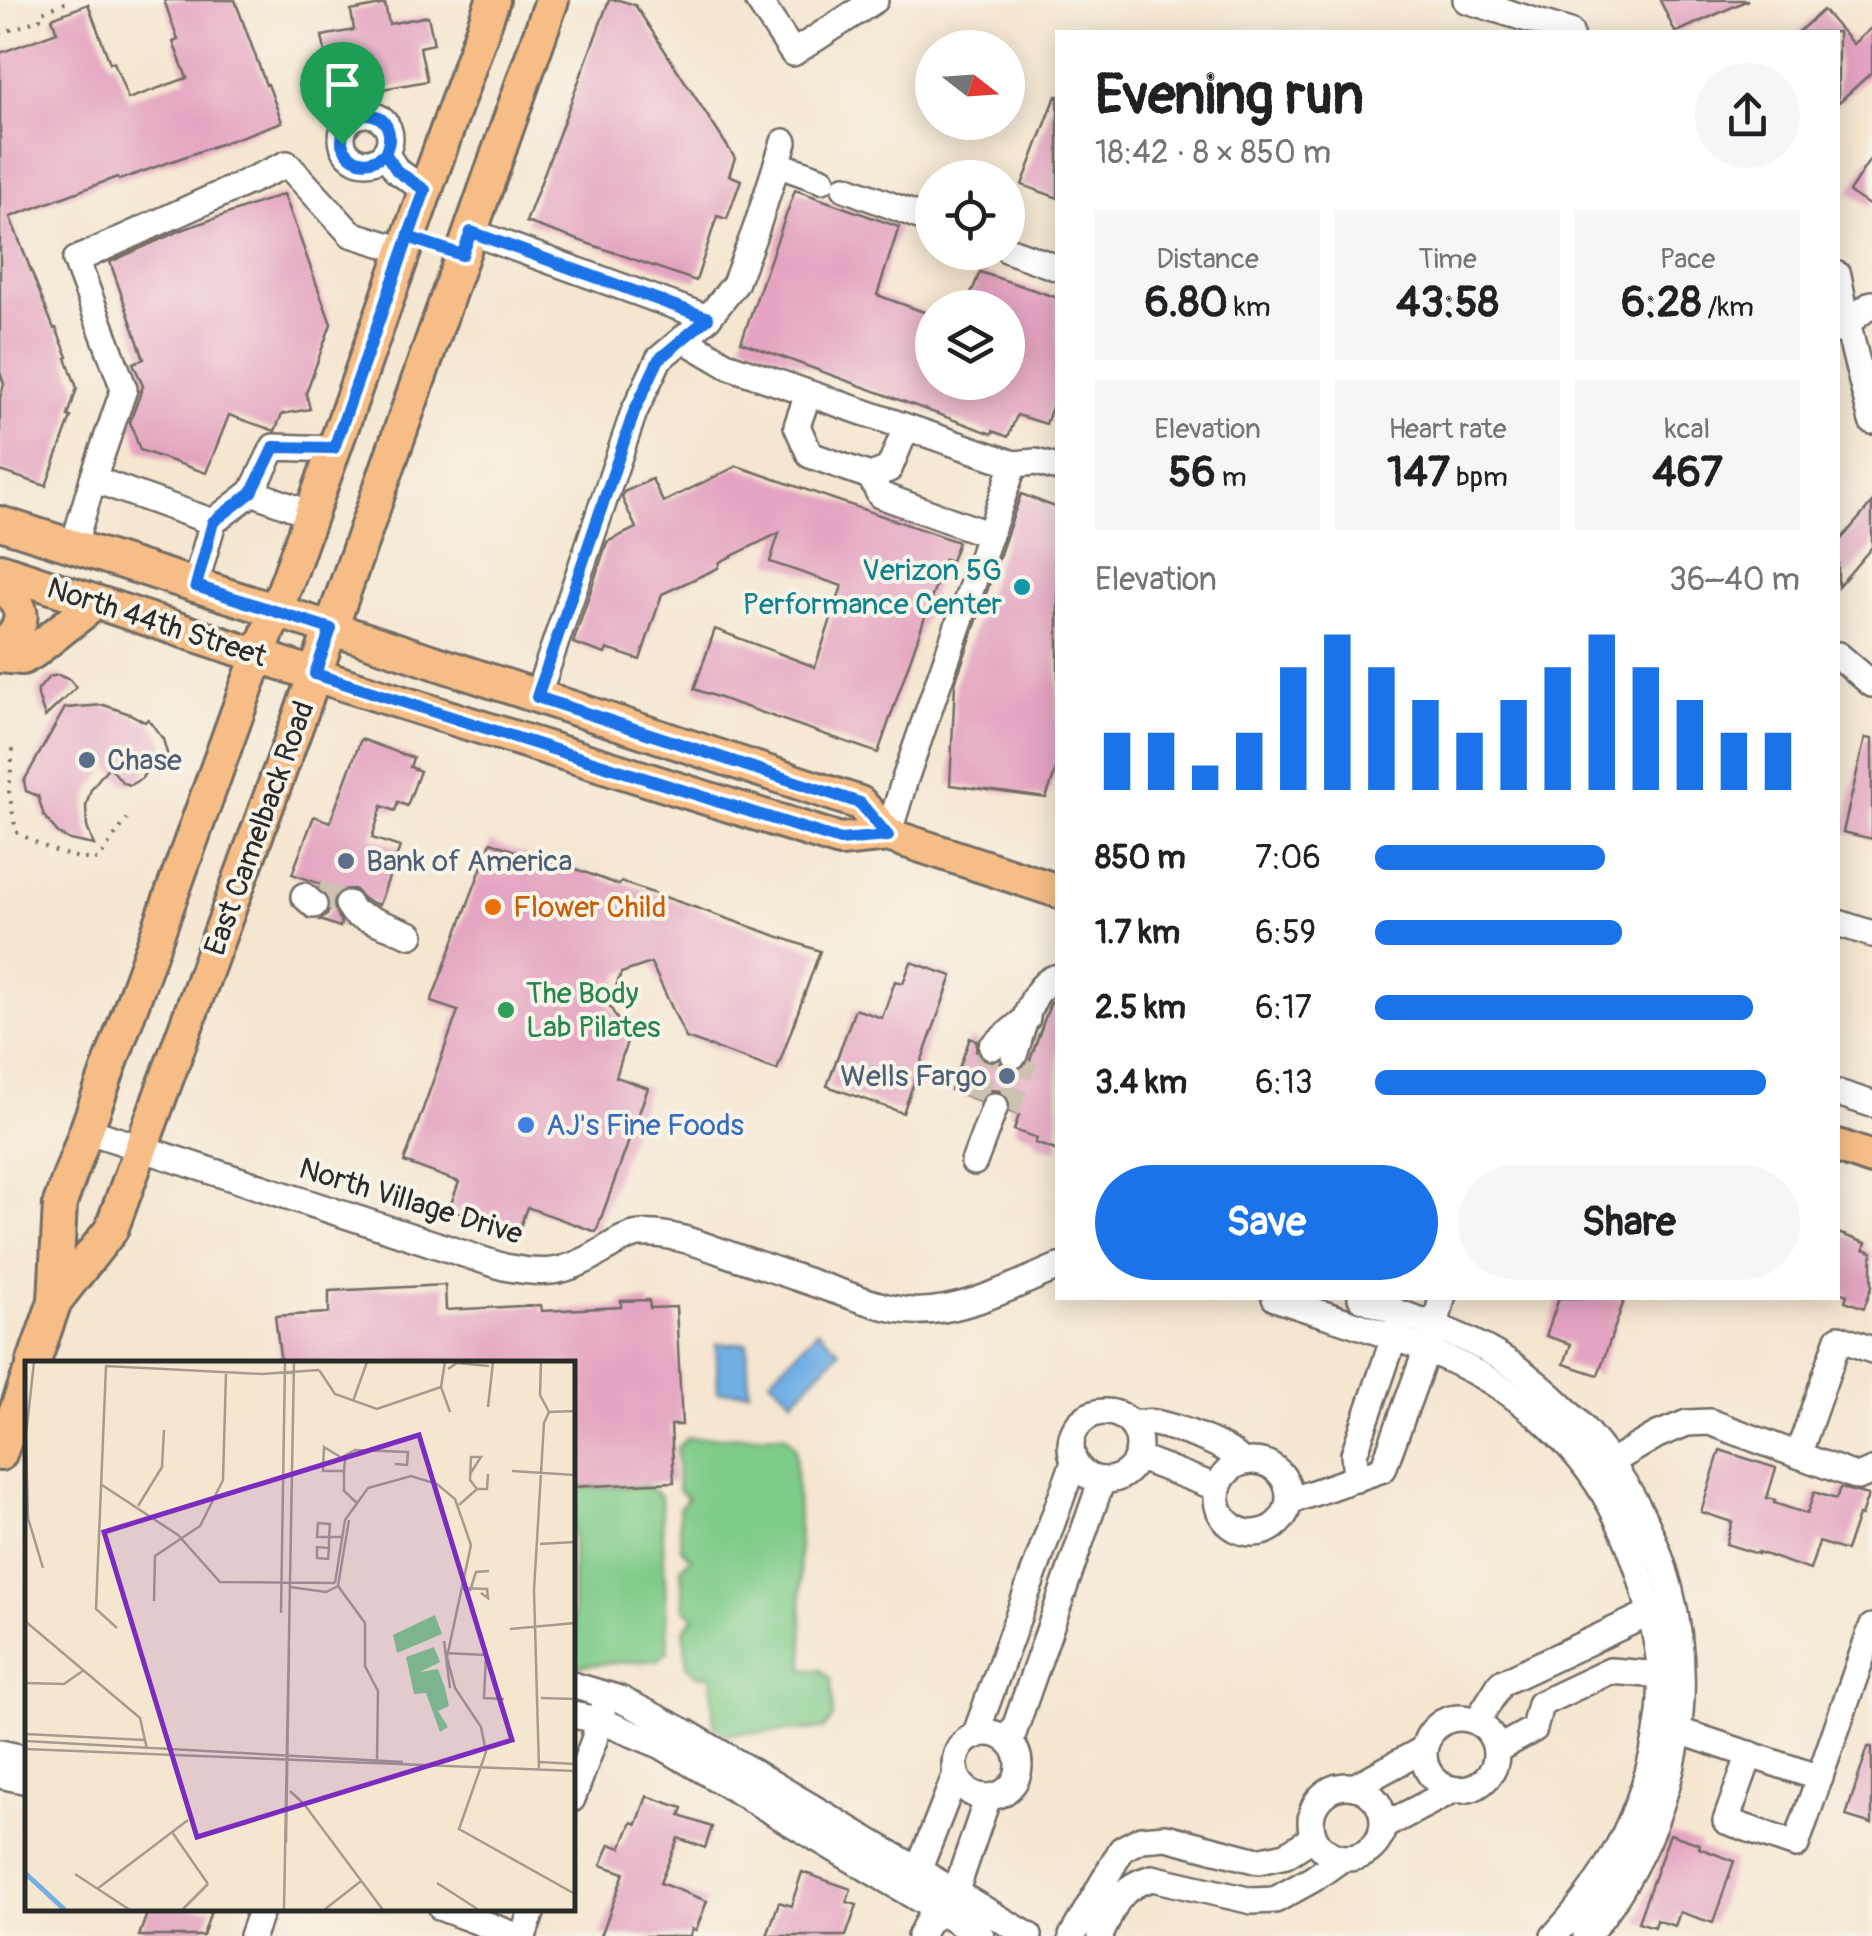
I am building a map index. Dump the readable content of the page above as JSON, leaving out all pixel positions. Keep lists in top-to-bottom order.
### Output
{
  "streets": {
    "main road": ["North 44th Street", "East Camelback Road"],
    "street": ["North Village Drive"]
  },
  "crossings": [
    ["North 44th Street", "East Camelback Road"],
    ["East Camelback Road", "North Village Drive"]
  ],
  "places": [
    "Verizon 5G Performance Center",
    "Chase",
    "Bank of America",
    "Flower Child",
    "The Body Lab Pilates",
    "Wells Fargo",
    "AJ's Fine Foods"
  ],
  "north": "right",
  "page": {
    "heading": ["Evening run", "18:42 · 8 × 850 m"],
    "stats": [
      ["Distance", "6.80 km"],
      ["Time", "43:58"],
      ["Pace", "6:28 /km"],
      ["Elevation", "56 m"],
      ["Heart rate", "147 bpm"],
      ["kcal", "467"]
    ],
    "chart": ["Elevation", "36–40 m"],
    "list": [
      {
        "name": "850 m",
        "note": "7:06"
      },
      {
        "name": "1.7 km",
        "note": "6:59"
      },
      {
        "name": "2.5 km",
        "note": "6:17"
      },
      {
        "name": "3.4 km",
        "note": "6:13"
      }
    ],
    "buttons": ["Save", "Share"]
  }
}
